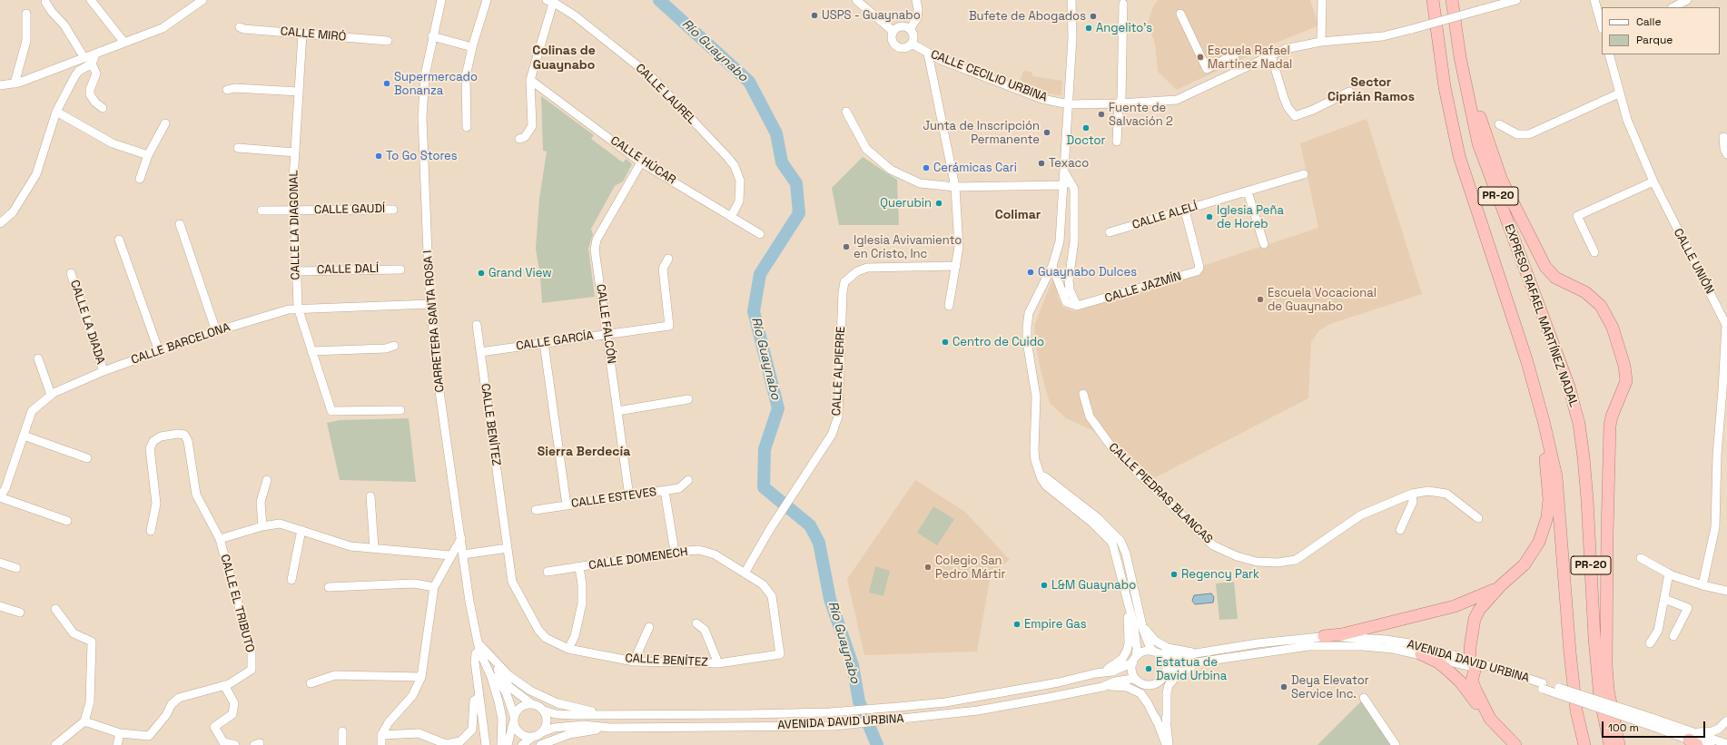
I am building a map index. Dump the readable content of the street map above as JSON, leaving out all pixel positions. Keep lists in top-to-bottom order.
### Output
{
  "streets": {
    "highway": ["PR-20", "EXPRESO RAFAEL MARTÍNEZ NADAL"],
    "street": [
      "CALLE MIRÓ",
      "CALLE CECILIO URBINA",
      "CALLE LAUREL",
      "CALLE HÚCAR",
      "CALLE GAUDÍ",
      "CALLE ALELÍ",
      "CALLE LA DIAGONAL",
      "CALLE UNIÓN",
      "CALLE DALÍ",
      "CALLE JAZMÍN",
      "CARRETERA SANTA ROSA I",
      "CALLE LA DIADA",
      "CALLE FALCÓN",
      "CALLE GARCÍA",
      "CALLE BARCELONA",
      "CALLE ALPIERRE",
      "CALLE BENÍTEZ",
      "CALLE PIEDRAS BLANCAS",
      "CALLE ESTEVES",
      "CALLE DOMENECH",
      "CALLE EL TRIBUTO",
      "AVENIDA DAVID URBINA"
    ]
  },
  "crossings": [
    ["CALLE MIRÓ", "CALLE LA DIAGONAL"],
    ["CALLE LAUREL", "CALLE HÚCAR"],
    ["CALLE HÚCAR", "CALLE FALCÓN"],
    ["CALLE GAUDÍ", "CALLE LA DIAGONAL"],
    ["CALLE ALELÍ", "CALLE JAZMÍN"],
    ["CALLE LA DIAGONAL", "CALLE DALÍ"],
    ["CALLE LA DIAGONAL", "CALLE BARCELONA"],
    ["CARRETERA SANTA ROSA I", "CALLE BARCELONA"],
    ["CARRETERA SANTA ROSA I", "AVENIDA DAVID URBINA"],
    ["CALLE LA DIADA", "CALLE BARCELONA"],
    ["CALLE FALCÓN", "CALLE GARCÍA"],
    ["CALLE FALCÓN", "CALLE ESTEVES"],
    ["CALLE GARCÍA", "CALLE BENÍTEZ"],
    ["CALLE ALPIERRE", "CALLE BENÍTEZ"],
    ["CALLE ALPIERRE", "CALLE DOMENECH"],
    ["CALLE BENÍTEZ", "CALLE DOMENECH"]
  ],
  "districts": [
    "Colinas de Guaynabo",
    "Sector Ciprián Ramos",
    "Colimar",
    "Sierra Berdecía"
  ],
  "water": ["Río Guaynabo"],
  "places": [
    "USPS - Guaynabo",
    "Bufete de Abogados",
    "Angelito's",
    "Escuela Rafael Martínez Nadal",
    "Supermercado Bonanza",
    "Fuente de Salvación 2",
    "Doctor",
    "Junta de Inscripción Permanente",
    "To Go Stores",
    "Texaco",
    "Cerámicas Cari",
    "Querubin",
    "Iglesia Peña de Horeb",
    "Iglesia Avivamiento en Cristo, Inc",
    "Guaynabo Dulces",
    "Grand View",
    "Escuela Vocacional de Guaynabo",
    "Centro de Cuido",
    "Colegio San Pedro Mártir",
    "Regency Park",
    "L&M Guaynabo",
    "Empire Gas",
    "Estatua de David Urbina",
    "Deya Elevator Service Inc."
  ],
  "legend": ["Calle", "Parque"],
  "scale_bar": "100 m"
}
